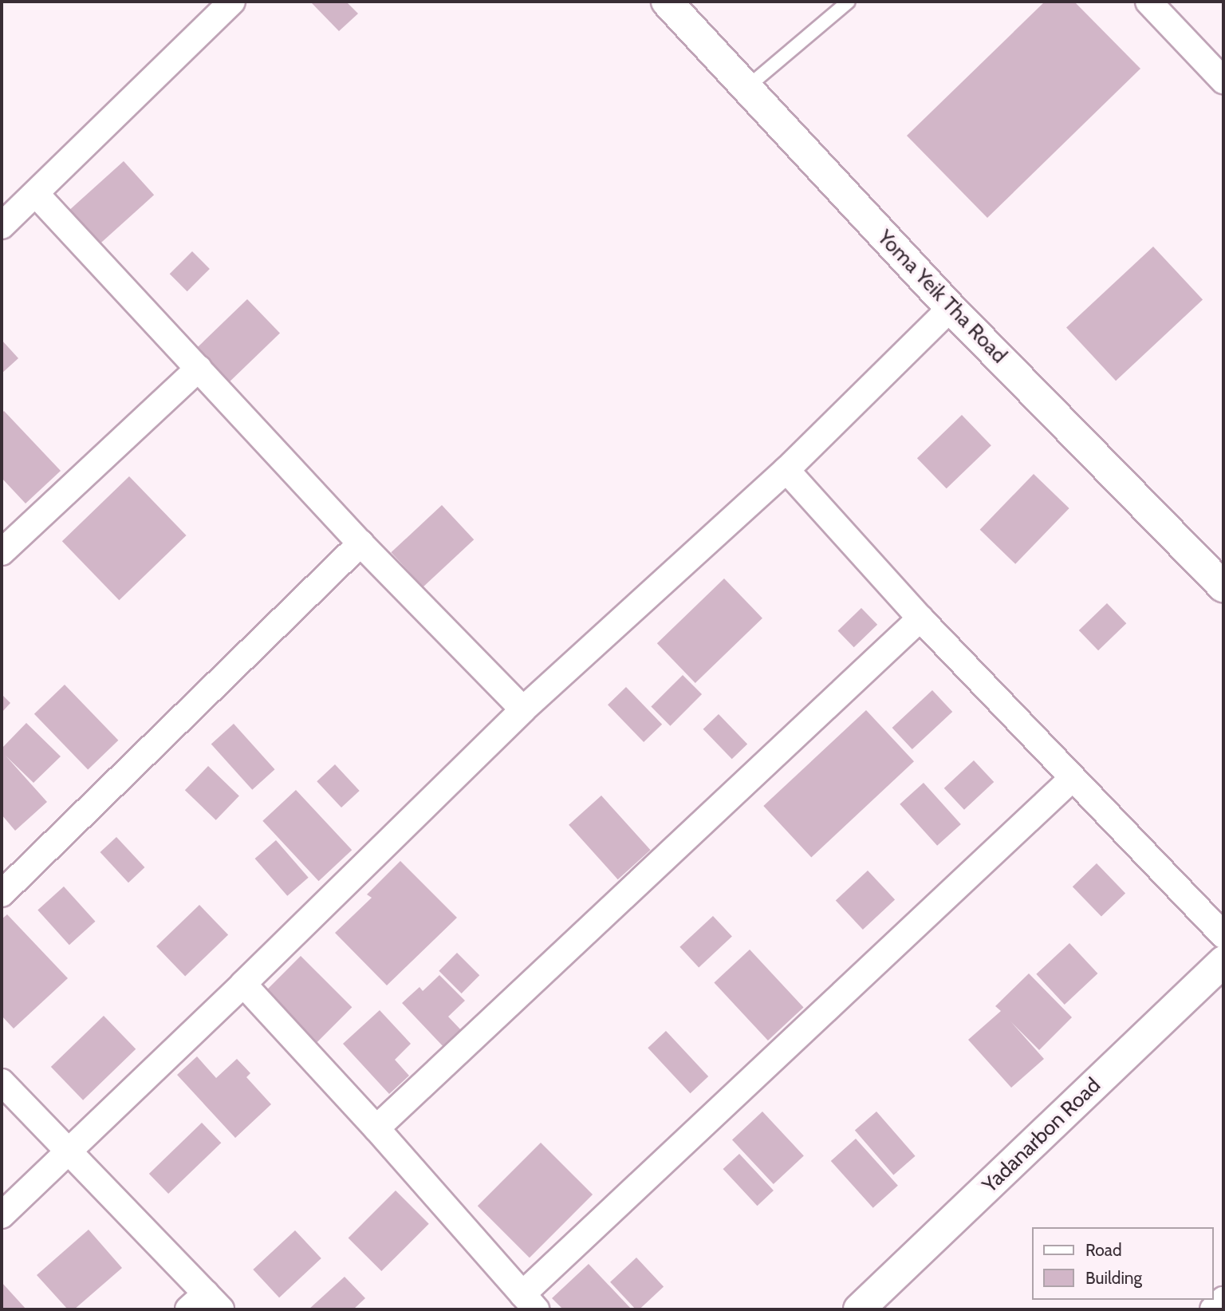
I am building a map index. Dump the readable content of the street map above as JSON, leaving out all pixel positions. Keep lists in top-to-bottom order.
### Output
{
  "streets": {
    "street": ["Yoma Yeik Tha Road", "Yadanarbon Road"]
  },
  "legend": ["Road", "Building"]
}
